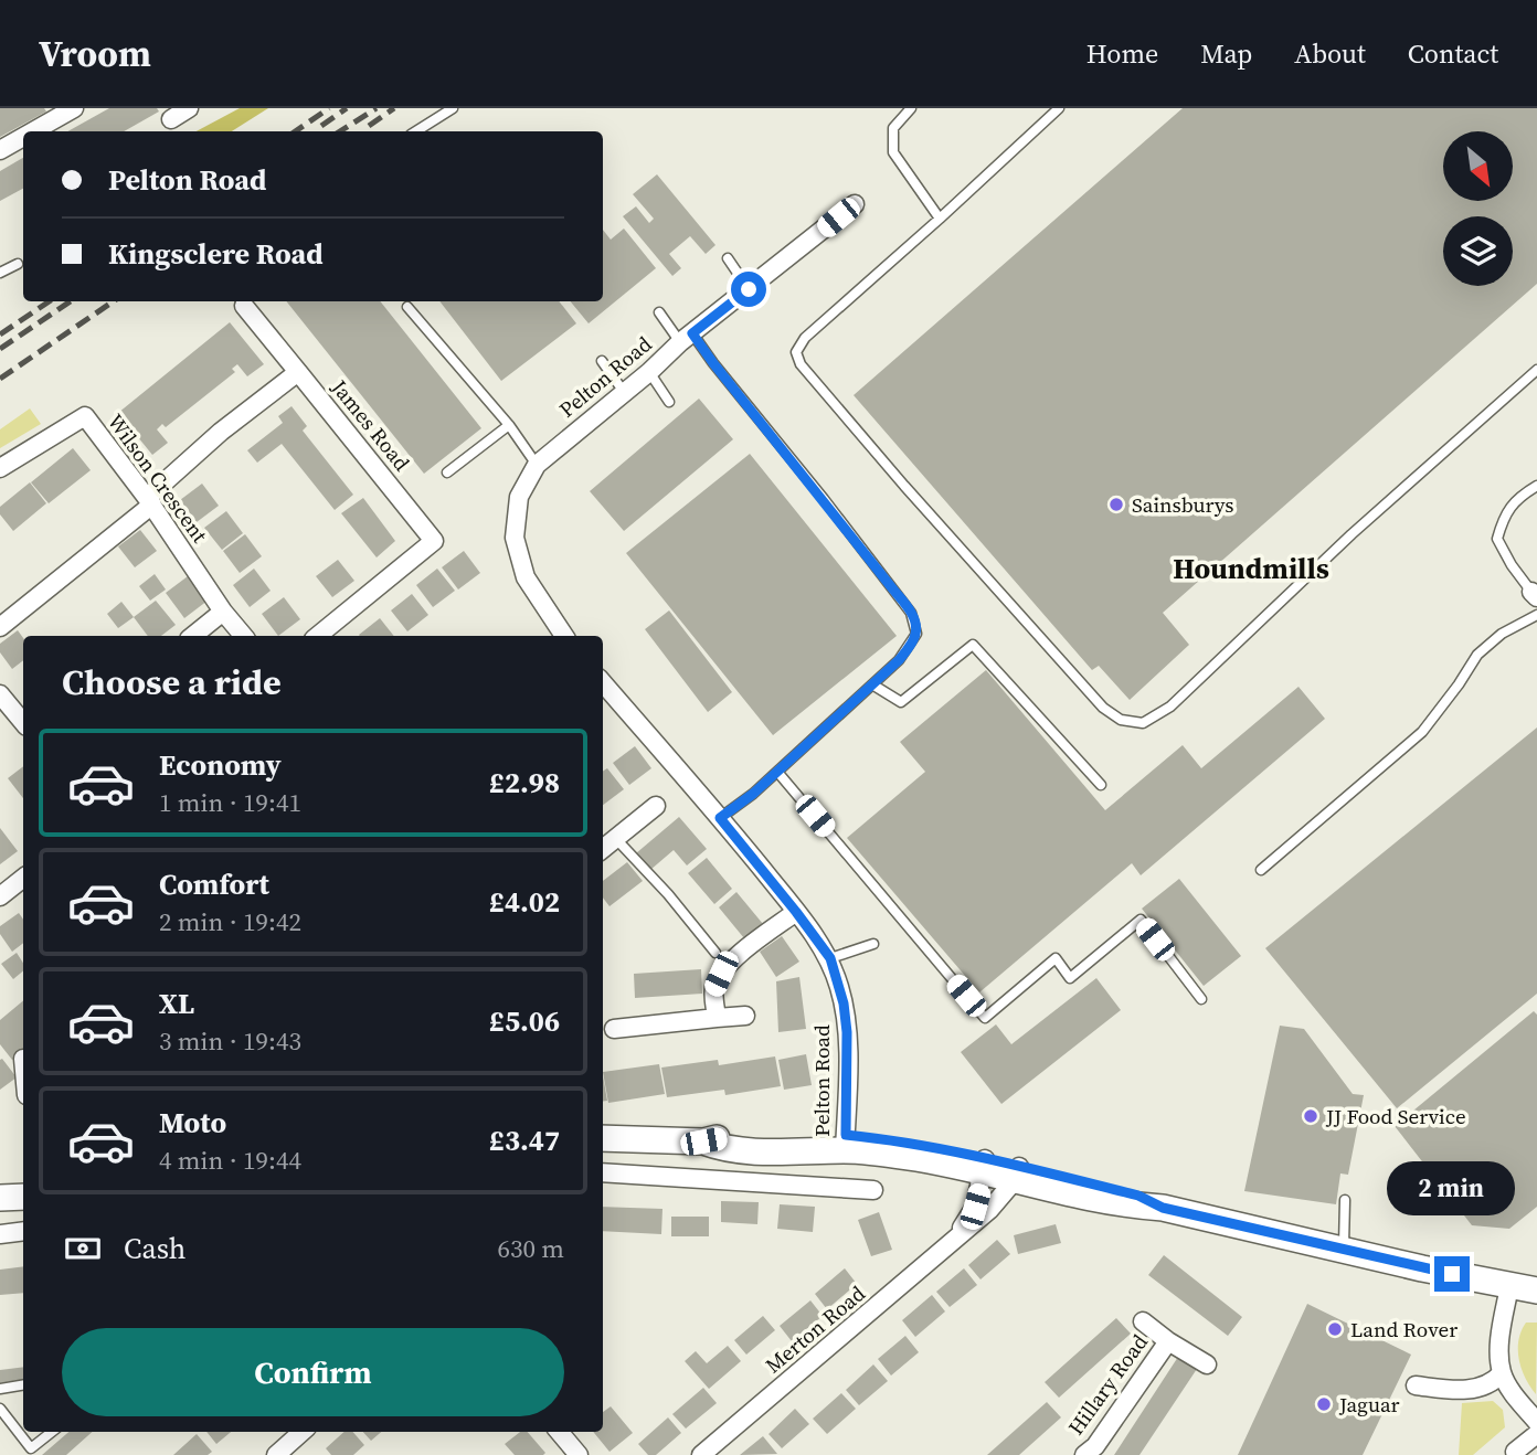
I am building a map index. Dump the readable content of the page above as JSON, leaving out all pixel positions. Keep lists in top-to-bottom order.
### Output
{
  "streets": {
    "street": [
      "Pelton Road",
      "James Road",
      "Wilson Crescent",
      "Merton Road",
      "Hillary Road"
    ]
  },
  "districts": ["Houndmills"],
  "places": [
    "Sainsburys",
    "JJ Food Service",
    "Land Rover",
    "Jaguar"
  ],
  "north": "bottom right",
  "page": {
    "header": "Vroom",
    "nav": [
      "Home",
      "Map",
      "About",
      "Contact"
    ],
    "banner": ["Pelton Road", "Kingsclere Road"],
    "heading": "Choose a ride",
    "list": [
      {
        "name": "Economy",
        "note": "1 min · 19:41",
        "value": "£2.98"
      },
      {
        "name": "Comfort",
        "note": "2 min · 19:42",
        "value": "£4.02"
      },
      {
        "name": "XL",
        "note": "3 min · 19:43",
        "value": "£5.06"
      },
      {
        "name": "Moto",
        "note": "4 min · 19:44",
        "value": "£3.47"
      }
    ],
    "bubble": "2 min",
    "pay": ["Cash", "630 m"],
    "buttons": "Confirm"
  }
}
